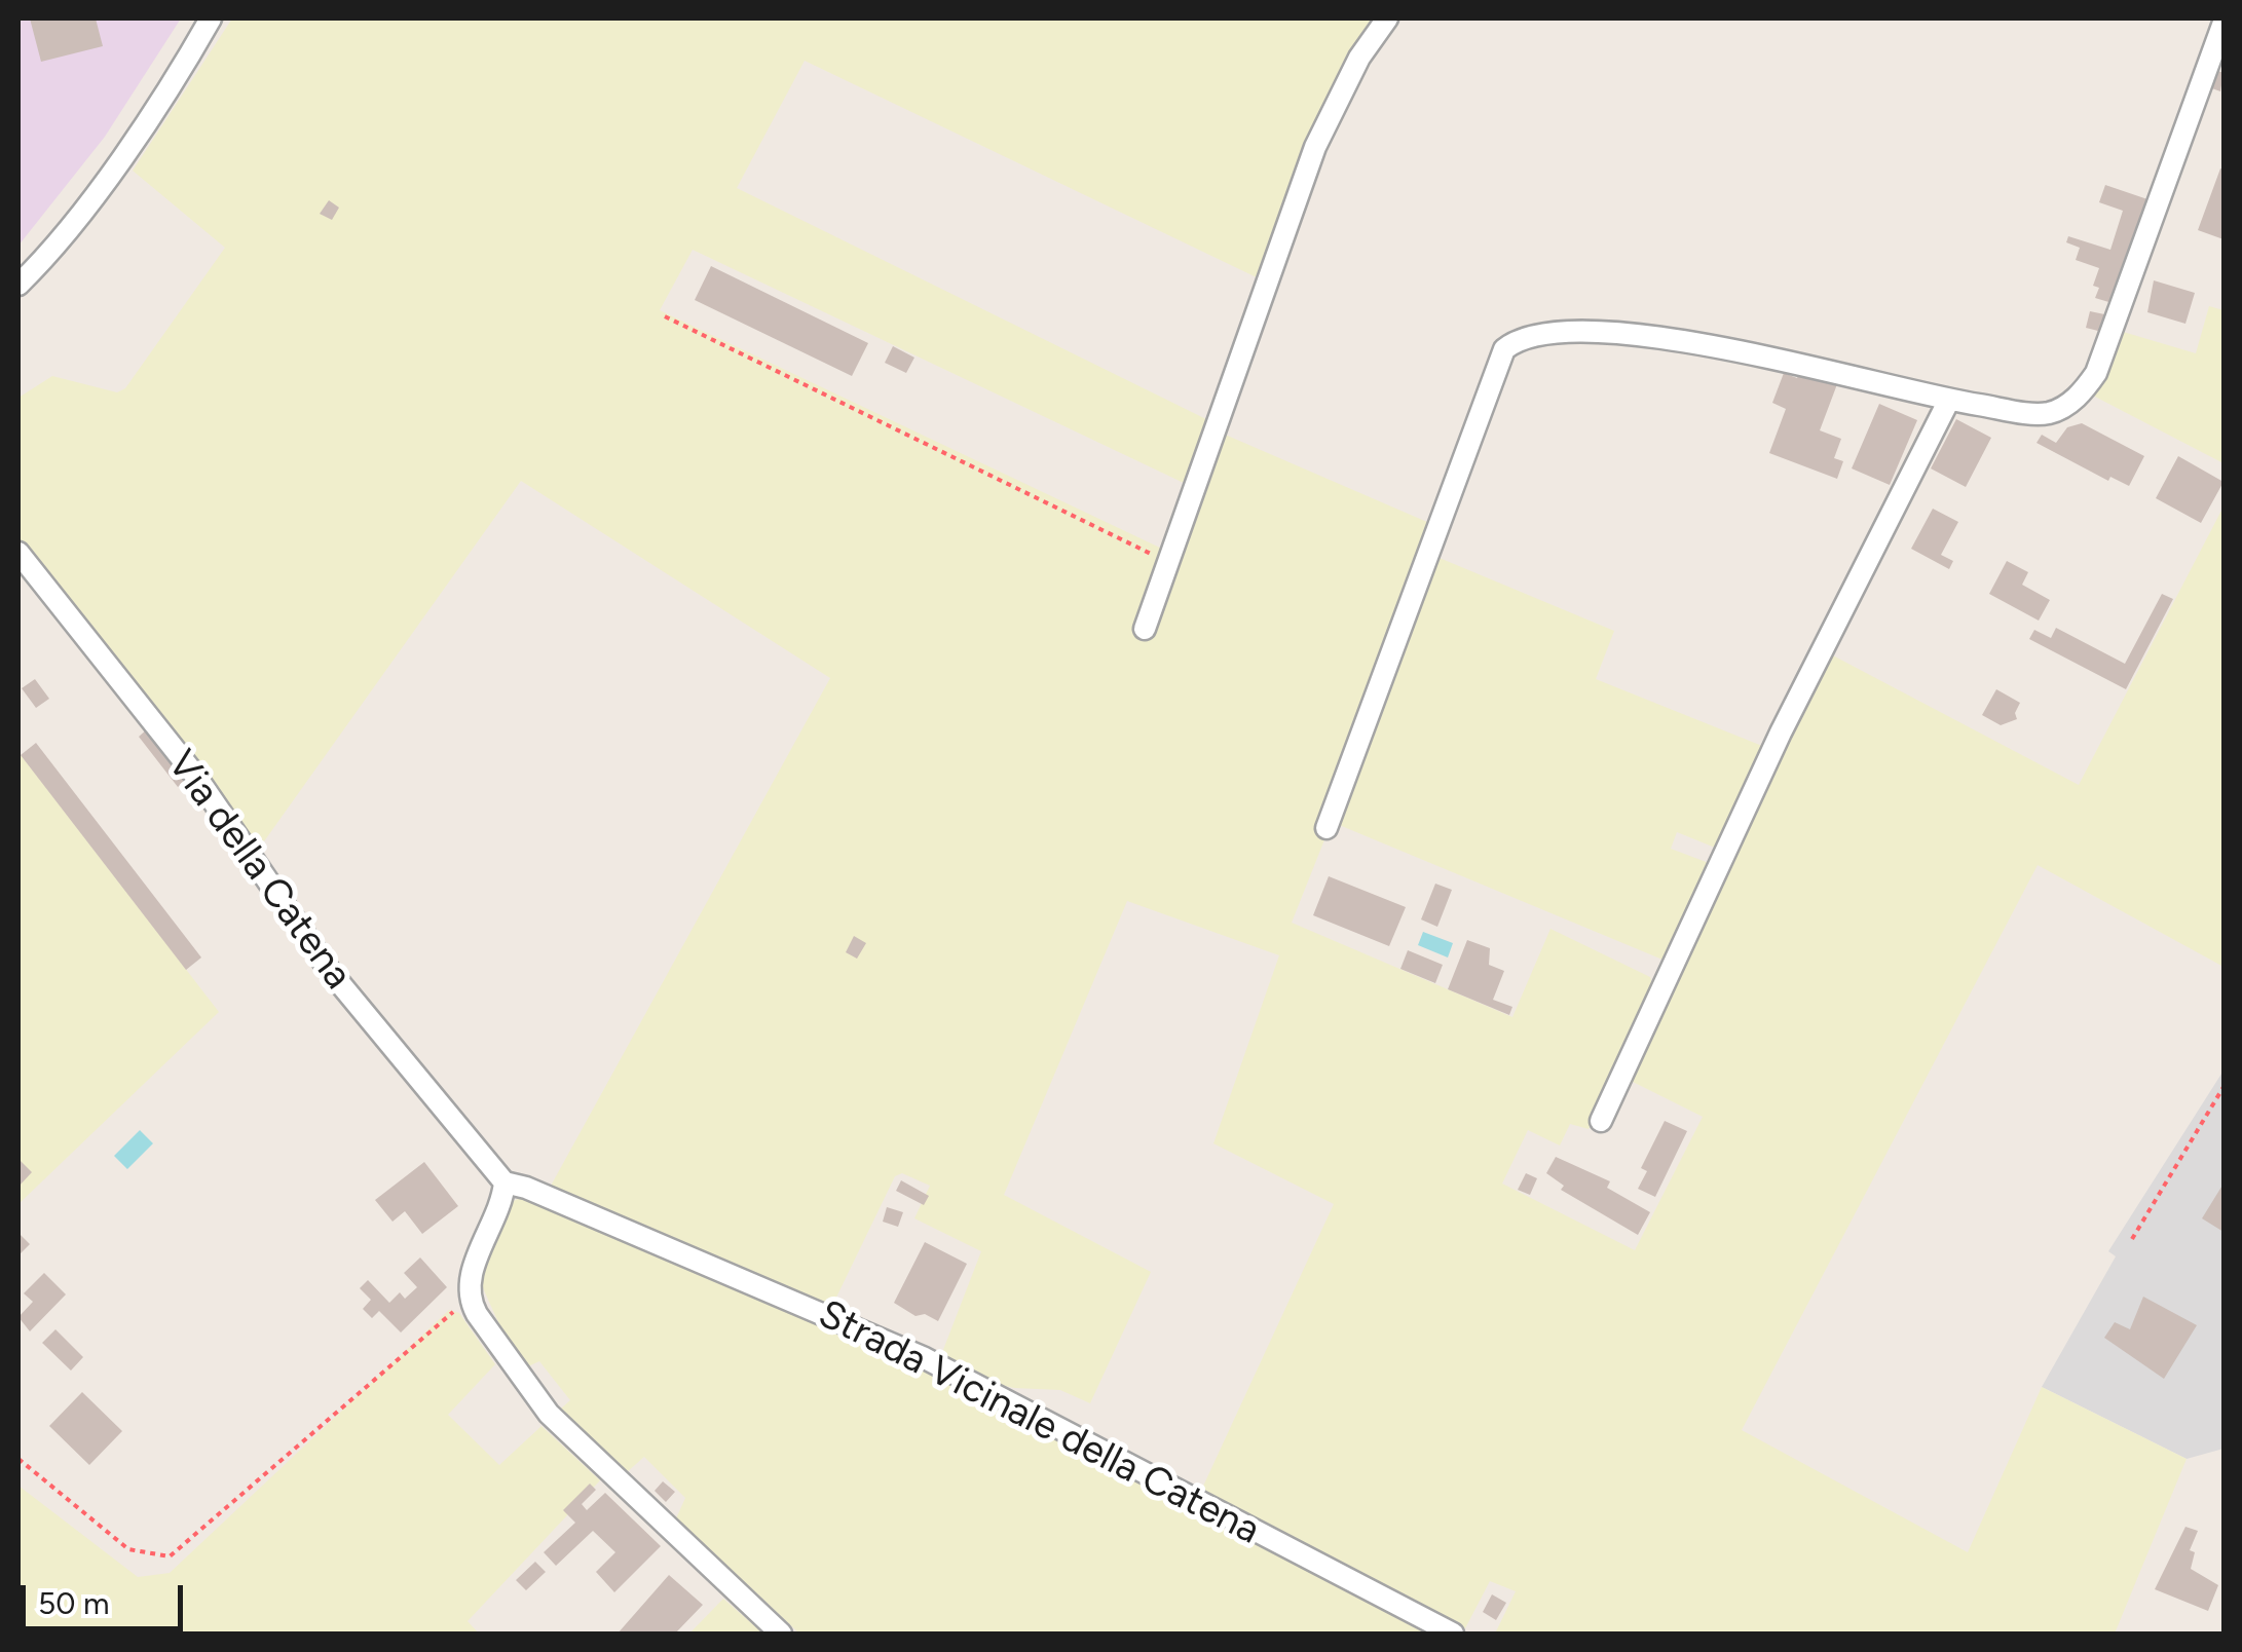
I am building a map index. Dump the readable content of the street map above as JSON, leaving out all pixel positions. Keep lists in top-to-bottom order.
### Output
{
  "streets": {
    "street": ["Via della Catena", "Strada Vicinale della Catena"]
  },
  "crossings": [
    ["Via della Catena", "Strada Vicinale della Catena"]
  ],
  "scale_bar": "50 m"
}
